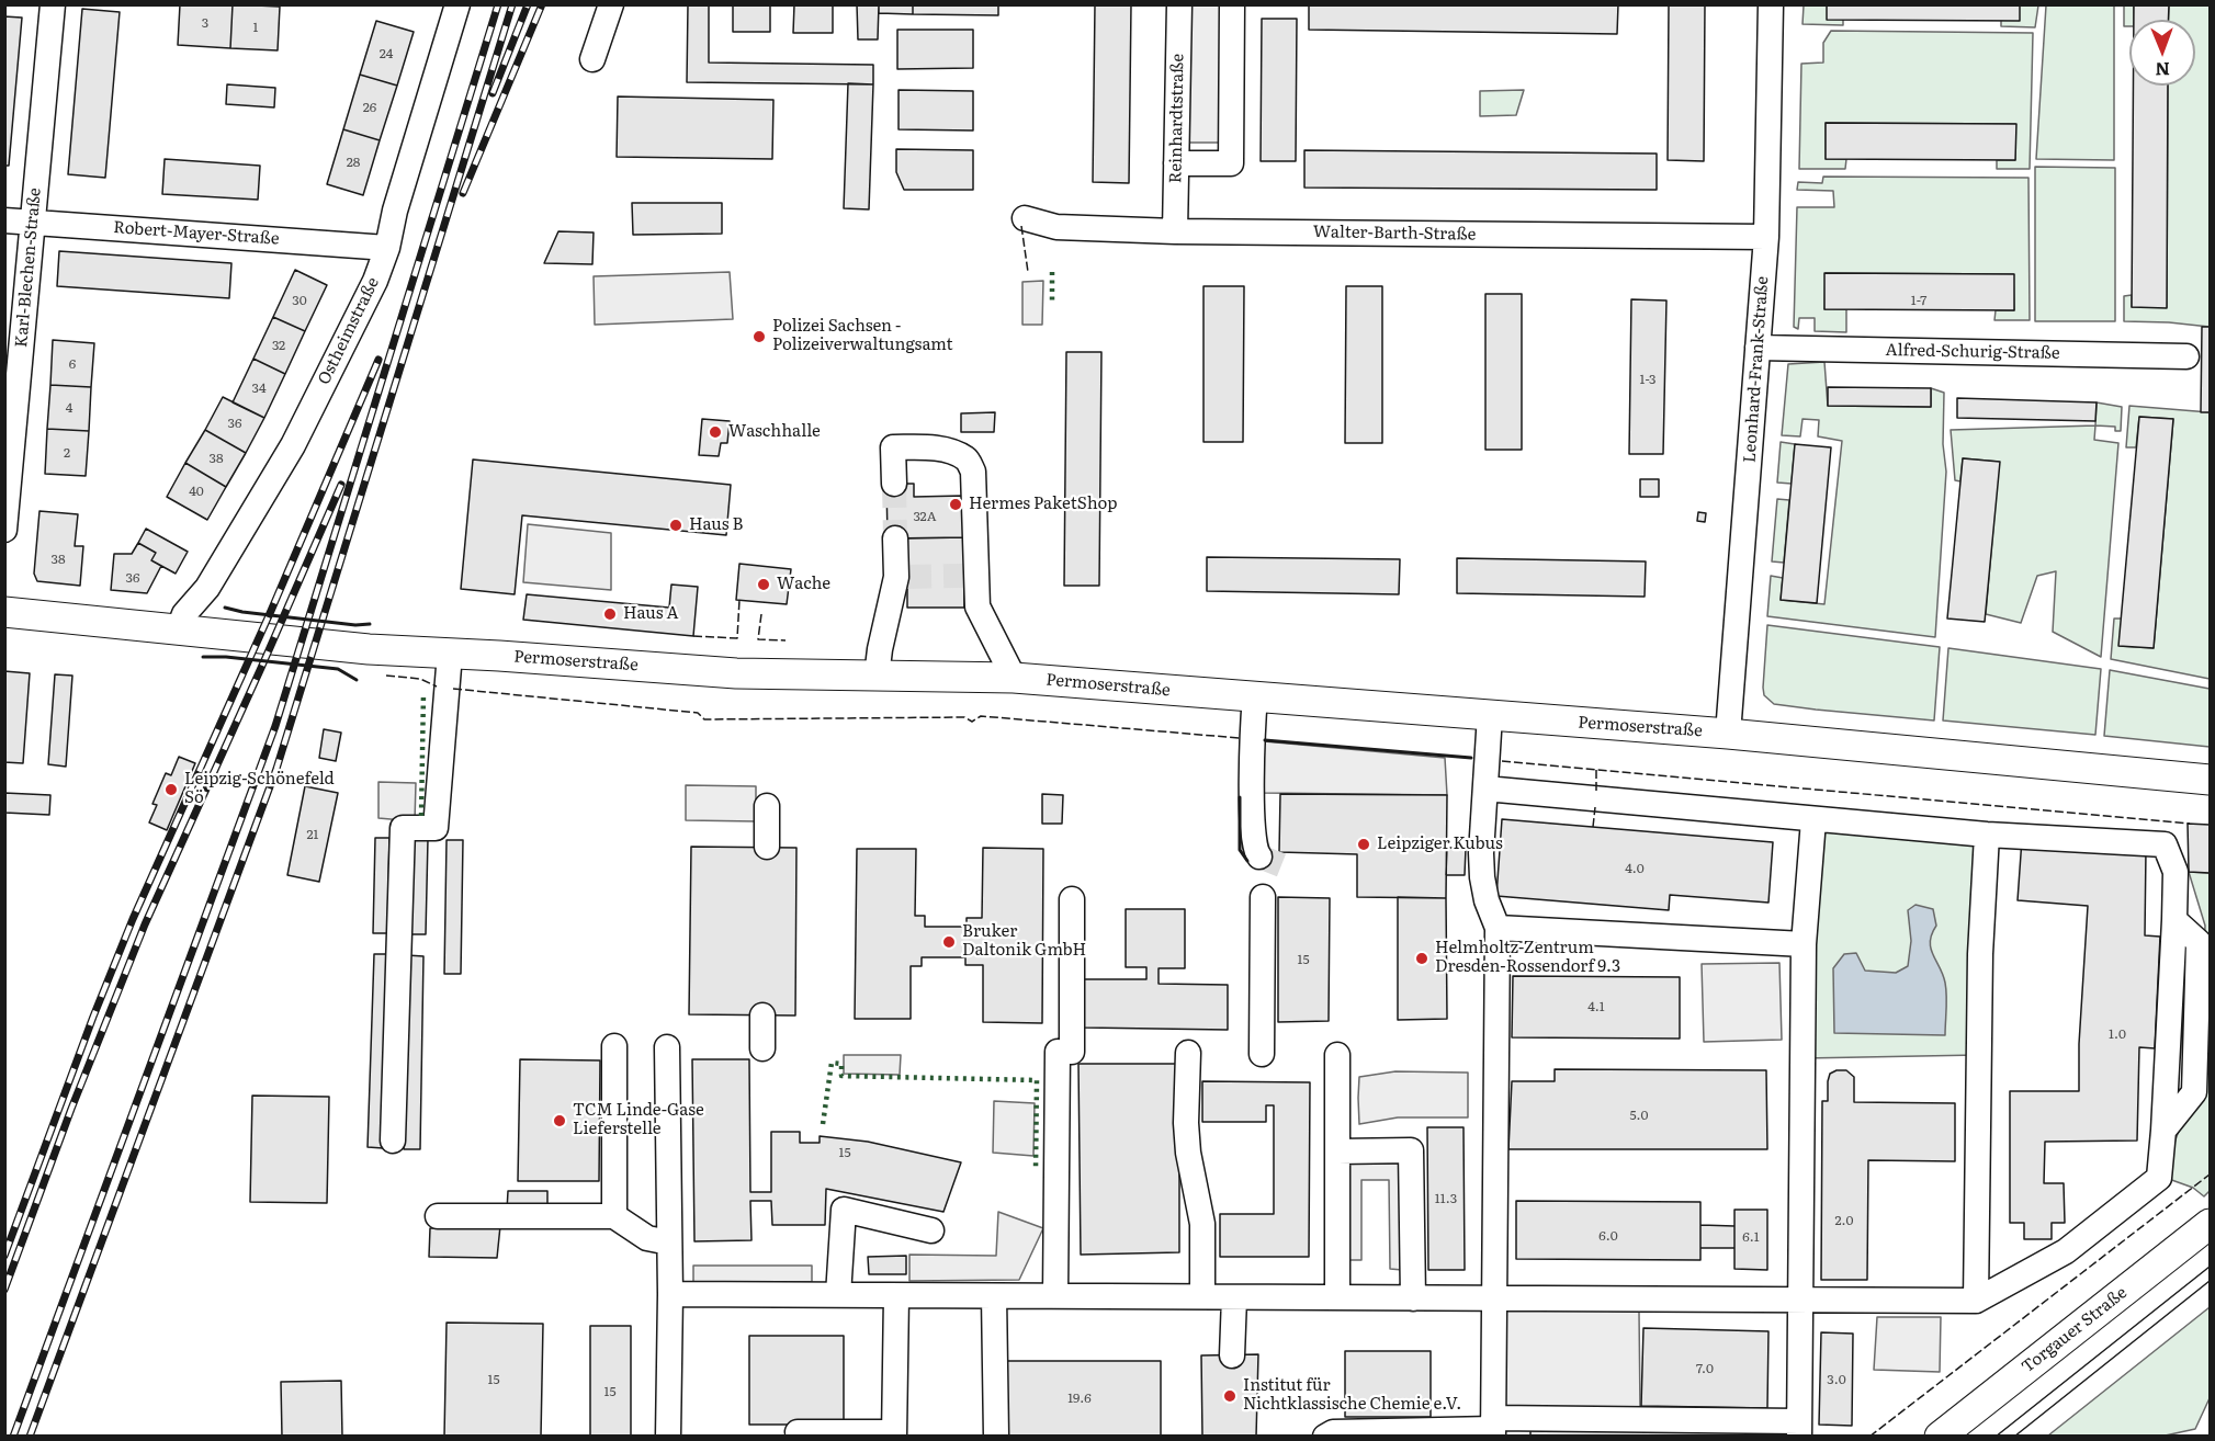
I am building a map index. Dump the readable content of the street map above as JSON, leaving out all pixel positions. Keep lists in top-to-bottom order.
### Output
{
  "streets": {
    "main road": ["Permoserstraße", "Torgauer Straße"],
    "street": [
      "Reinhardtstraße",
      "Robert-Mayer-Straße",
      "Walter-Barth-Straße",
      "Karl-Blechen-Straße",
      "Ostheimstraße",
      "Alfred-Schurig-Straße",
      "Leonhard-Frank-Straße"
    ]
  },
  "crossings": [
    ["Reinhardtstraße", "Walter-Barth-Straße"],
    ["Robert-Mayer-Straße", "Karl-Blechen-Straße"],
    ["Robert-Mayer-Straße", "Ostheimstraße"],
    ["Walter-Barth-Straße", "Leonhard-Frank-Straße"],
    ["Ostheimstraße", "Permoserstraße"],
    ["Alfred-Schurig-Straße", "Leonhard-Frank-Straße"],
    ["Leonhard-Frank-Straße", "Permoserstraße"]
  ],
  "places": [
    "Polizei Sachsen - Polizeiverwaltungsamt",
    "Waschhalle",
    "Hermes PaketShop",
    "Haus B",
    "Wache",
    "Haus A",
    "Leipzig-Schönefeld Sö",
    "Leipziger Kubus",
    "Bruker Daltonik GmbH",
    "Helmholtz-Zentrum Dresden-Rossendorf 9.3",
    "TCM Linde-Gase Lieferstelle",
    "Institut für Nichtklassische Chemie e.V."
  ],
  "house_numbers": [
    "3",
    "1",
    "24",
    "26",
    "28",
    "30",
    "1-7",
    "32",
    "6",
    "1-3",
    "34",
    "4",
    "36",
    "2",
    "38",
    "40",
    "32A",
    "38",
    "36",
    "21",
    "4.0",
    "15",
    "4.1",
    "1.0",
    "5.0",
    "15",
    "11.3",
    "2.0",
    "6.0",
    "6.1",
    "7.0",
    "15",
    "3.0",
    "15",
    "19.6"
  ],
  "north": "bottom"
}
